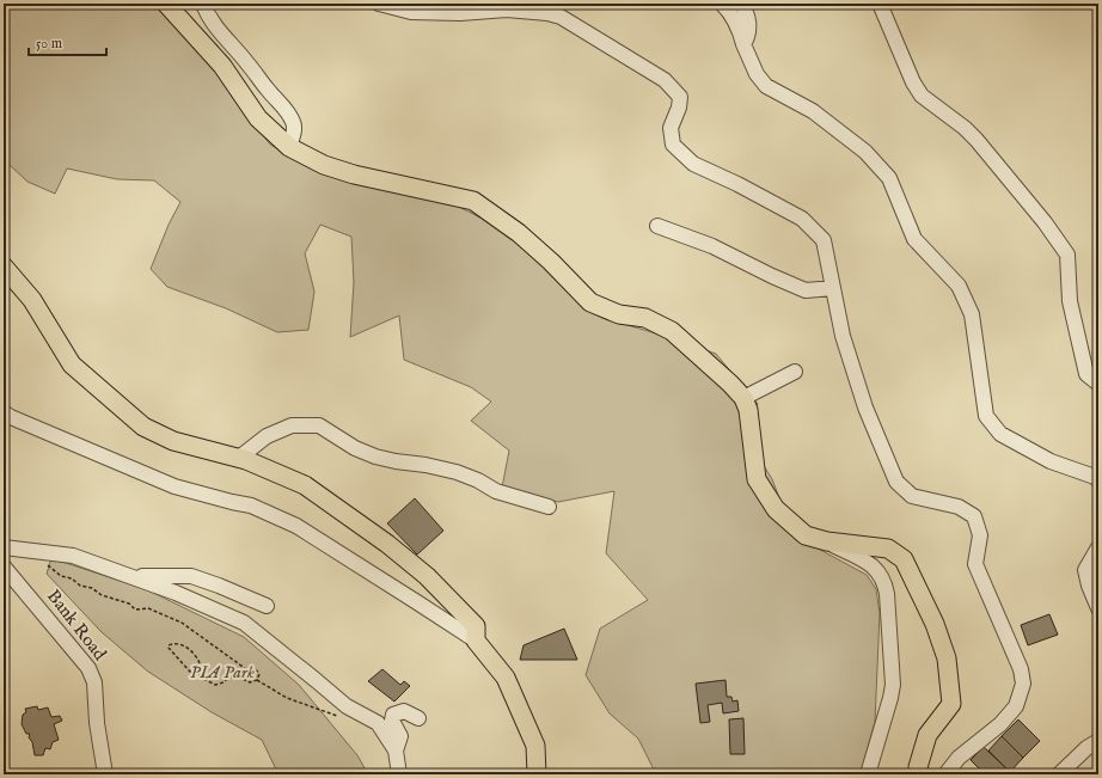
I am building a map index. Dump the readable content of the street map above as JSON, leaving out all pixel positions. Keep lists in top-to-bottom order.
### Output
{
  "streets": {
    "street": ["Bank Road"]
  },
  "parks": ["PIA Park"],
  "scale_bar": "50 m"
}
